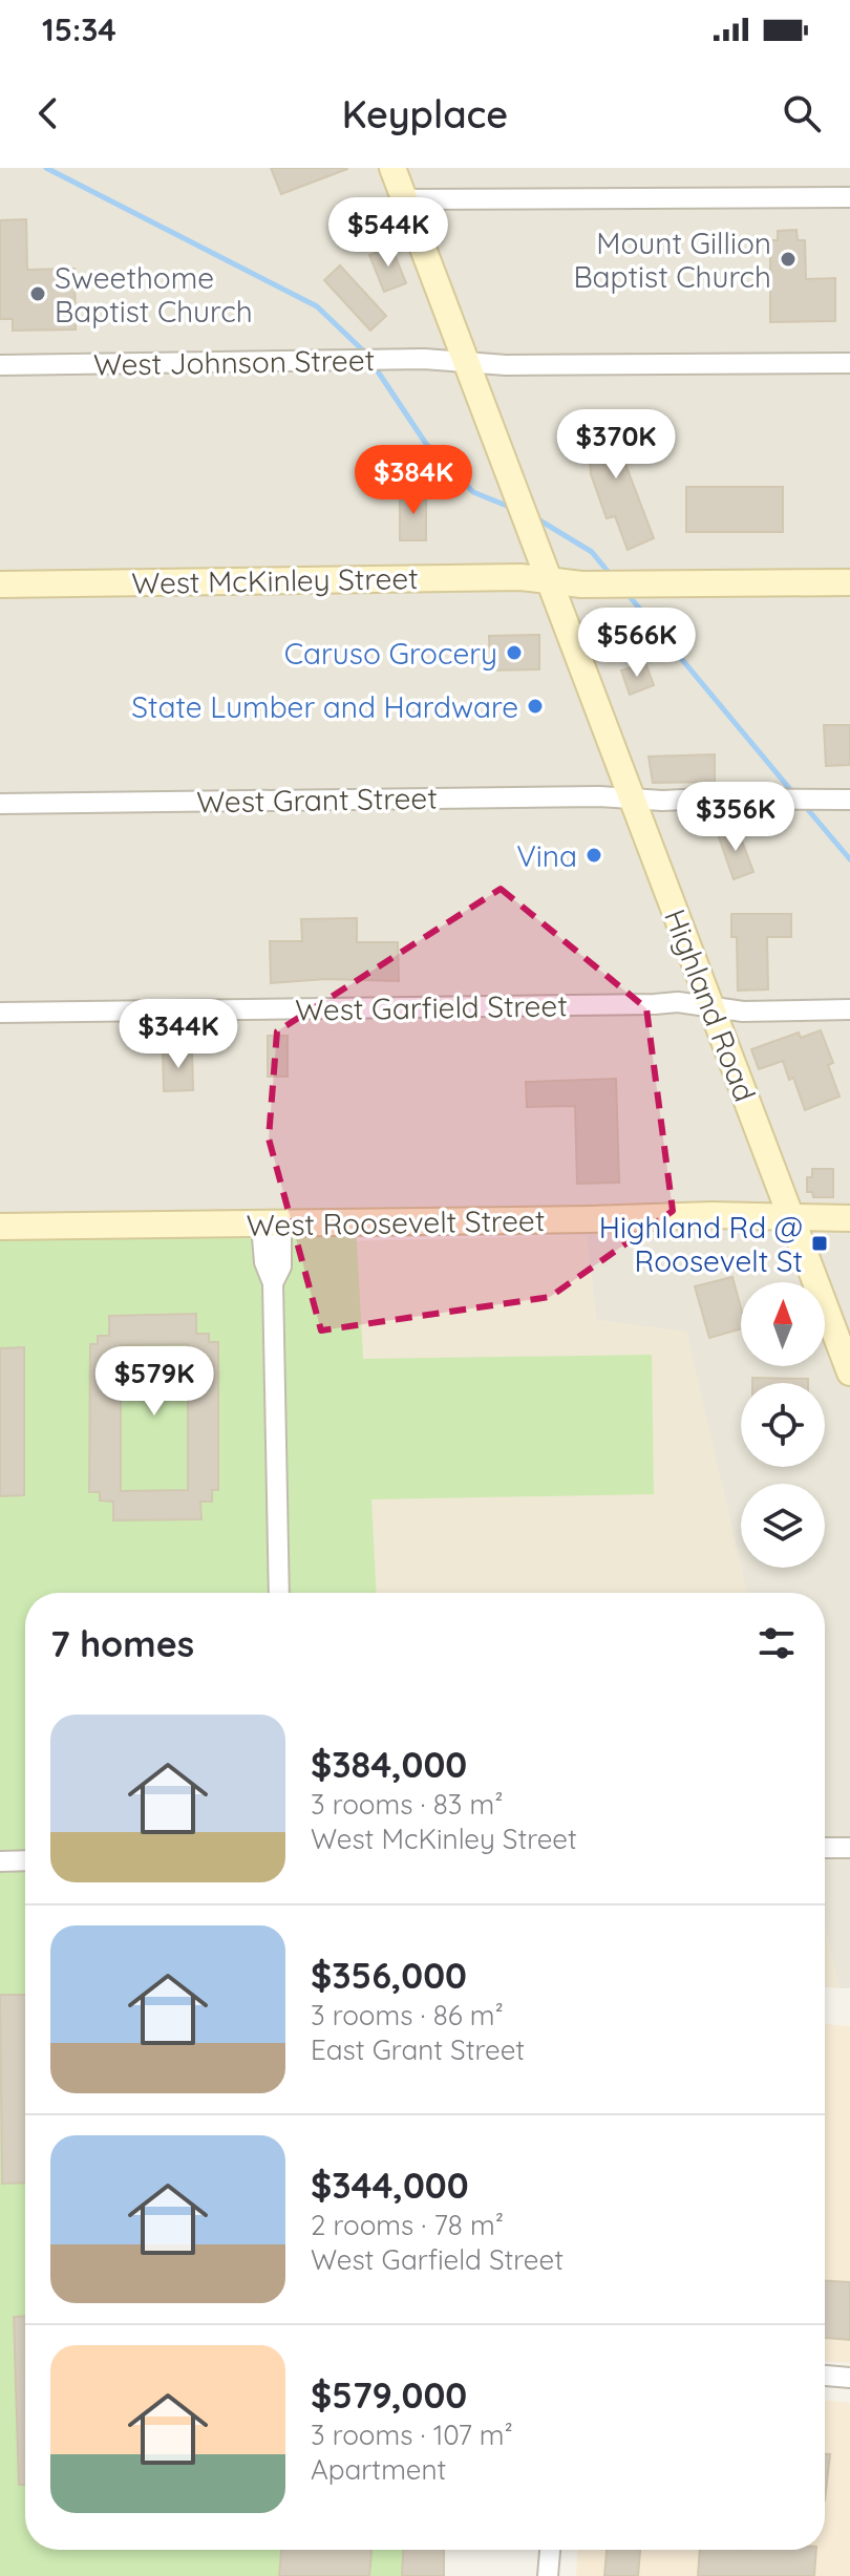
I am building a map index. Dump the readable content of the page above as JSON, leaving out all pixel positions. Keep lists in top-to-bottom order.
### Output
{
  "streets": {
    "street": [
      "West Johnson Street",
      "West McKinley Street",
      "West Grant Street",
      "Highland Road",
      "West Garfield Street",
      "West Roosevelt Street"
    ]
  },
  "crossings": [
    ["West Johnson Street", "Highland Road"],
    ["West McKinley Street", "Highland Road"],
    ["West Grant Street", "Highland Road"],
    ["Highland Road", "West Garfield Street"],
    ["Highland Road", "West Roosevelt Street"]
  ],
  "places": {
    "other": [
      "Mount Gillion Baptist Church",
      "Sweethome Baptist Church",
      "Caruso Grocery",
      "State Lumber and Hardware",
      "Vina"
    ],
    "transit": ["Highland Rd @ Roosevelt St"]
  },
  "north": "top",
  "page": {
    "status": "15:34",
    "header": "Keyplace",
    "price": [
      "$544K",
      "$370K",
      "$384K",
      "$566K",
      "$356K",
      "$344K",
      "$579K"
    ],
    "heading": "7 homes",
    "list": [
      {
        "name": "$384,000",
        "note": "3 rooms · 83 m² · West McKinley Street"
      },
      {
        "name": "$356,000",
        "note": "3 rooms · 86 m² · East Grant Street"
      },
      {
        "name": "$344,000",
        "note": "2 rooms · 78 m² · West Garfield Street"
      },
      {
        "name": "$579,000",
        "note": "3 rooms · 107 m² · Apartment"
      }
    ]
  }
}
